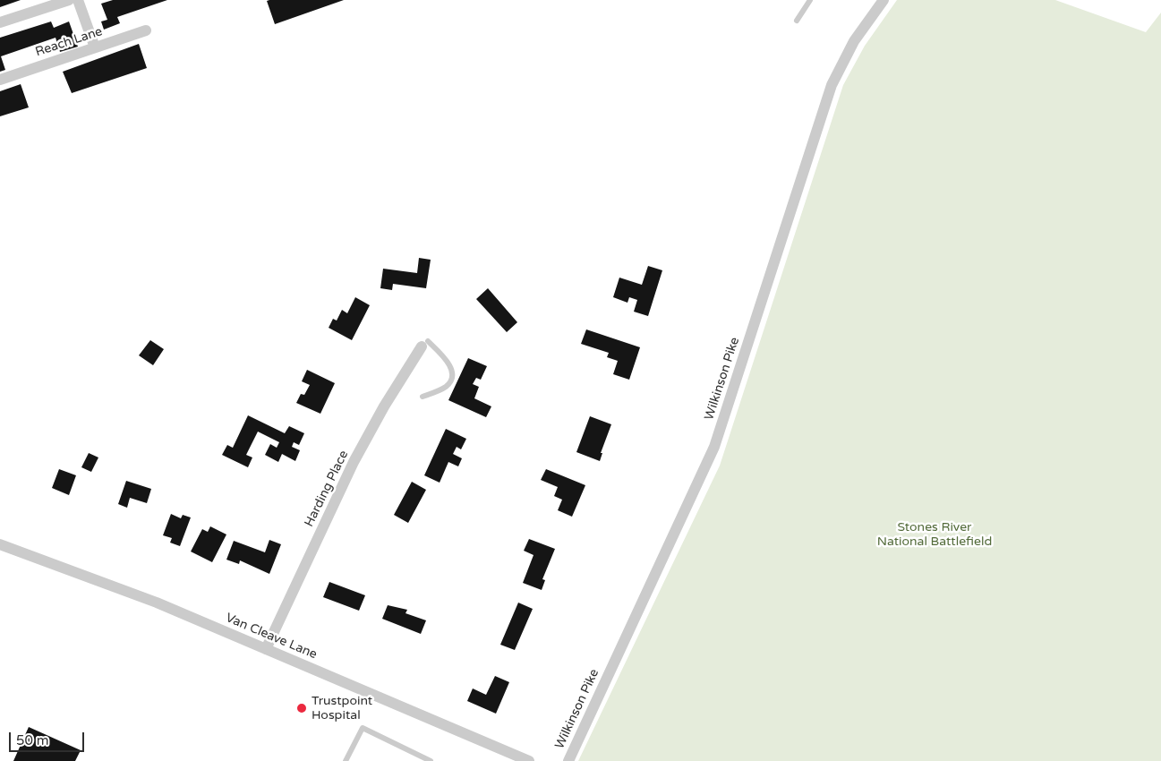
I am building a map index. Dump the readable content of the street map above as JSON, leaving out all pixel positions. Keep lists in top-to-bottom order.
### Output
{
  "streets": {
    "street": [
      "Reach Lane",
      "Wilkinson Pike",
      "Harding Place",
      "Van Cleave Lane"
    ]
  },
  "crossings": [
    ["Harding Place", "Van Cleave Lane"]
  ],
  "parks": ["Stones River National Battlefield"],
  "places": ["Trustpoint Hospital"],
  "scale_bar": "50 m"
}
